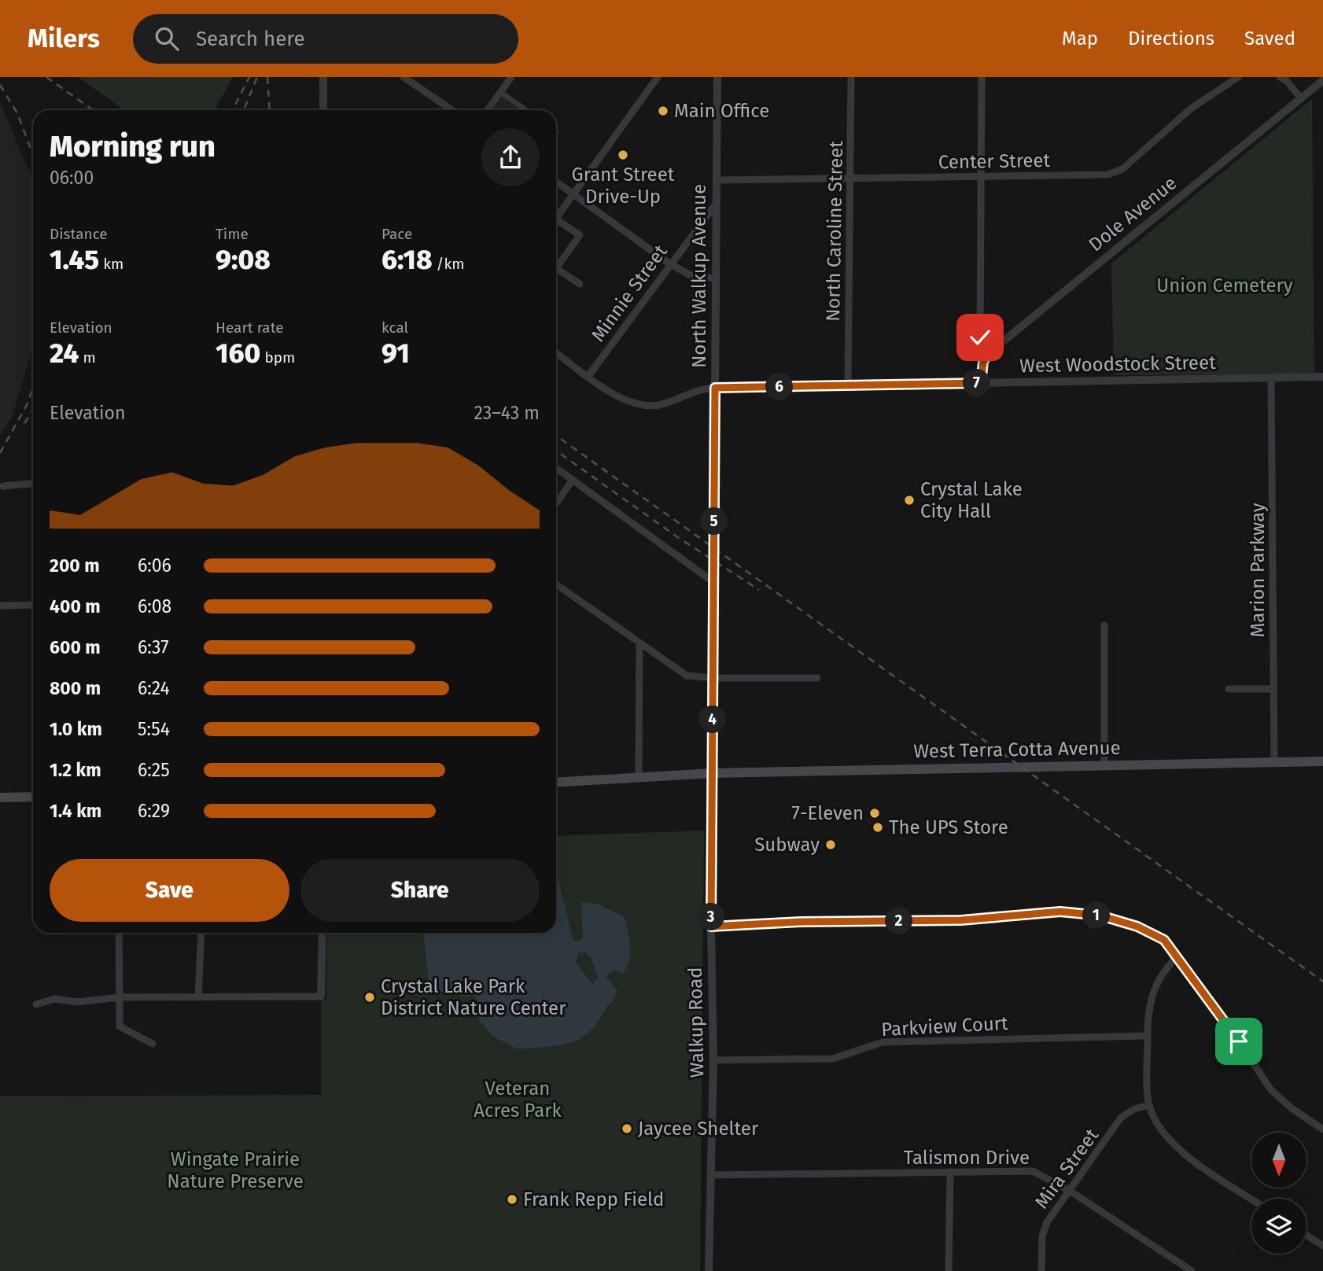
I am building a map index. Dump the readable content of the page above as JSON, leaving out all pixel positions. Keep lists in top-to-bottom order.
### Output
{
  "streets": {
    "main road": ["West Terra Cotta Avenue"],
    "street": [
      "Center Street",
      "Dole Avenue",
      "North Caroline Street",
      "North Walkup Avenue",
      "Minnie Street",
      "West Woodstock Street",
      "Marion Parkway",
      "Walkup Road",
      "Parkview Court",
      "Talismon Drive",
      "Mira Street"
    ]
  },
  "crossings": [
    ["Center Street", "North Caroline Street"],
    ["Center Street", "North Walkup Avenue"],
    ["North Caroline Street", "West Woodstock Street"],
    ["North Walkup Avenue", "Minnie Street"],
    ["North Walkup Avenue", "West Woodstock Street"],
    ["North Walkup Avenue", "West Terra Cotta Avenue"],
    ["North Walkup Avenue", "Walkup Road"],
    ["West Woodstock Street", "Marion Parkway"],
    ["Marion Parkway", "West Terra Cotta Avenue"],
    ["West Terra Cotta Avenue", "Walkup Road"],
    ["Walkup Road", "Parkview Court"],
    ["Walkup Road", "Talismon Drive"],
    ["Talismon Drive", "Mira Street"]
  ],
  "parks": ["Union Cemetery", "Veteran Acres Park", "Wingate Prairie Nature Preserve"],
  "places": [
    "Main Office",
    "Grant Street Drive-Up",
    "Crystal Lake City Hall",
    "7-Eleven",
    "The UPS Store",
    "Subway",
    "Crystal Lake Park District Nature Center",
    "Jaycee Shelter",
    "Frank Repp Field"
  ],
  "north": "bottom",
  "page": {
    "header": "Milers",
    "search": "Search here",
    "nav": ["Map", "Directions", "Saved"],
    "heading": ["Morning run", "06:00"],
    "stats": [
      ["Distance", "1.45 km"],
      ["Time", "9:08"],
      ["Pace", "6:18 /km"],
      ["Elevation", "24 m"],
      ["Heart rate", "160 bpm"],
      ["kcal", "91"]
    ],
    "pins": [
      "7",
      "6",
      "5",
      "4",
      "1",
      "3",
      "2"
    ],
    "chart": ["Elevation", "23–43 m"],
    "list": [
      {
        "name": "200 m",
        "note": "6:06"
      },
      {
        "name": "400 m",
        "note": "6:08"
      },
      {
        "name": "600 m",
        "note": "6:37"
      },
      {
        "name": "800 m",
        "note": "6:24"
      },
      {
        "name": "1.0 km",
        "note": "5:54"
      },
      {
        "name": "1.2 km",
        "note": "6:25"
      },
      {
        "name": "1.4 km",
        "note": "6:29"
      }
    ],
    "buttons": ["Save", "Share"]
  }
}
